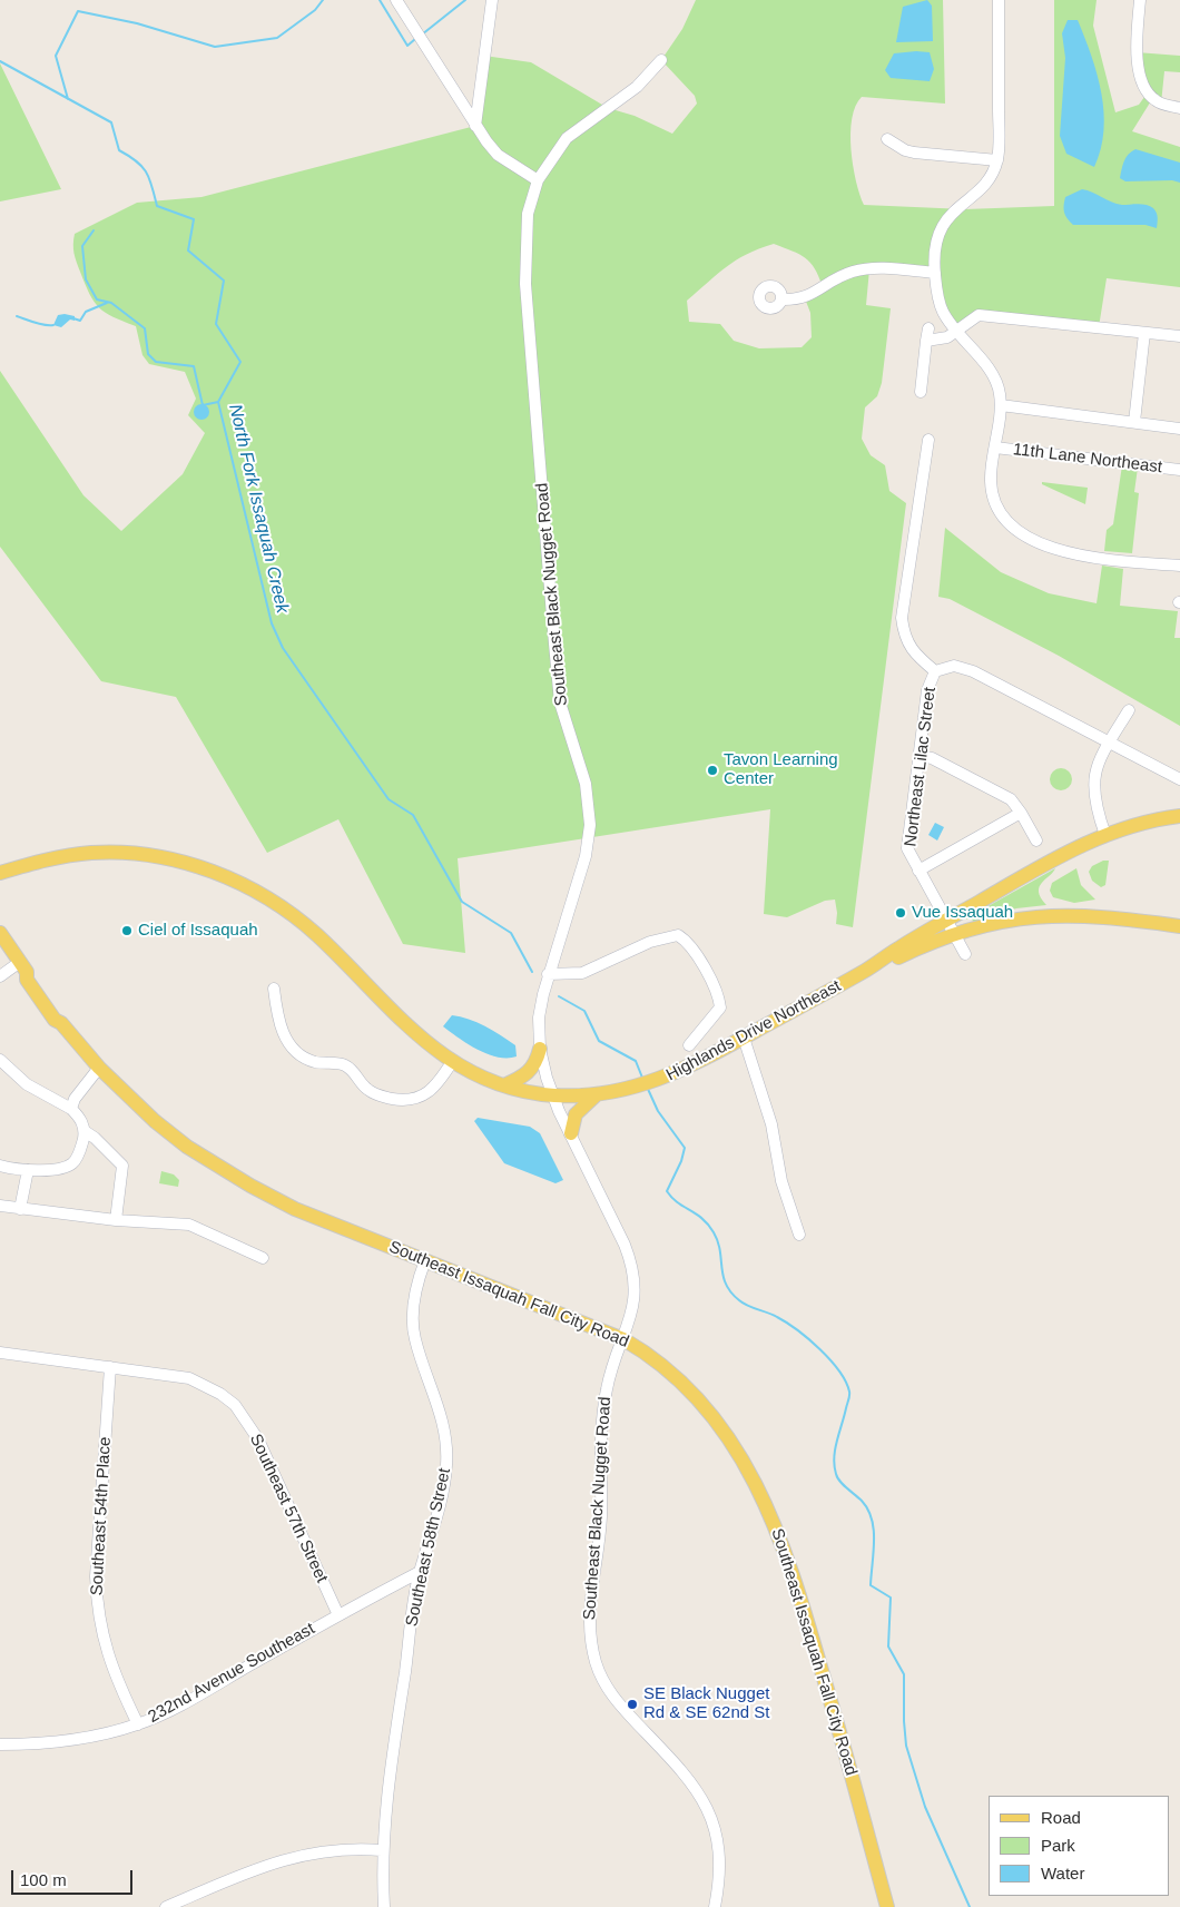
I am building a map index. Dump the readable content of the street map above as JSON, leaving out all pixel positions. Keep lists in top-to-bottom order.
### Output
{
  "streets": {
    "main road": ["Highlands Drive Northeast", "Southeast Issaquah Fall City Road"],
    "street": [
      "11th Lane Northeast",
      "Southeast Black Nugget Road",
      "Northeast Lilac Street",
      "Southeast 57th Street",
      "Southeast 54th Place",
      "Southeast 58th Street",
      "232nd Avenue Southeast"
    ]
  },
  "crossings": [
    ["Southeast Black Nugget Road", "Highlands Drive Northeast"],
    ["Southeast Black Nugget Road", "Southeast Issaquah Fall City Road"],
    ["Northeast Lilac Street", "Highlands Drive Northeast"],
    ["Southeast Issaquah Fall City Road", "Southeast 58th Street"],
    ["Southeast 57th Street", "Southeast 54th Place"],
    ["Southeast 57th Street", "232nd Avenue Southeast"],
    ["Southeast 54th Place", "232nd Avenue Southeast"],
    ["Southeast 58th Street", "232nd Avenue Southeast"]
  ],
  "water": ["North Fork Issaquah Creek"],
  "places": [
    "Tavon Learning Center",
    "Vue Issaquah",
    "Ciel of Issaquah",
    "SE Black Nugget Rd & SE 62nd St"
  ],
  "legend": ["Road", "Park", "Water"],
  "scale_bar": "100 m"
}
